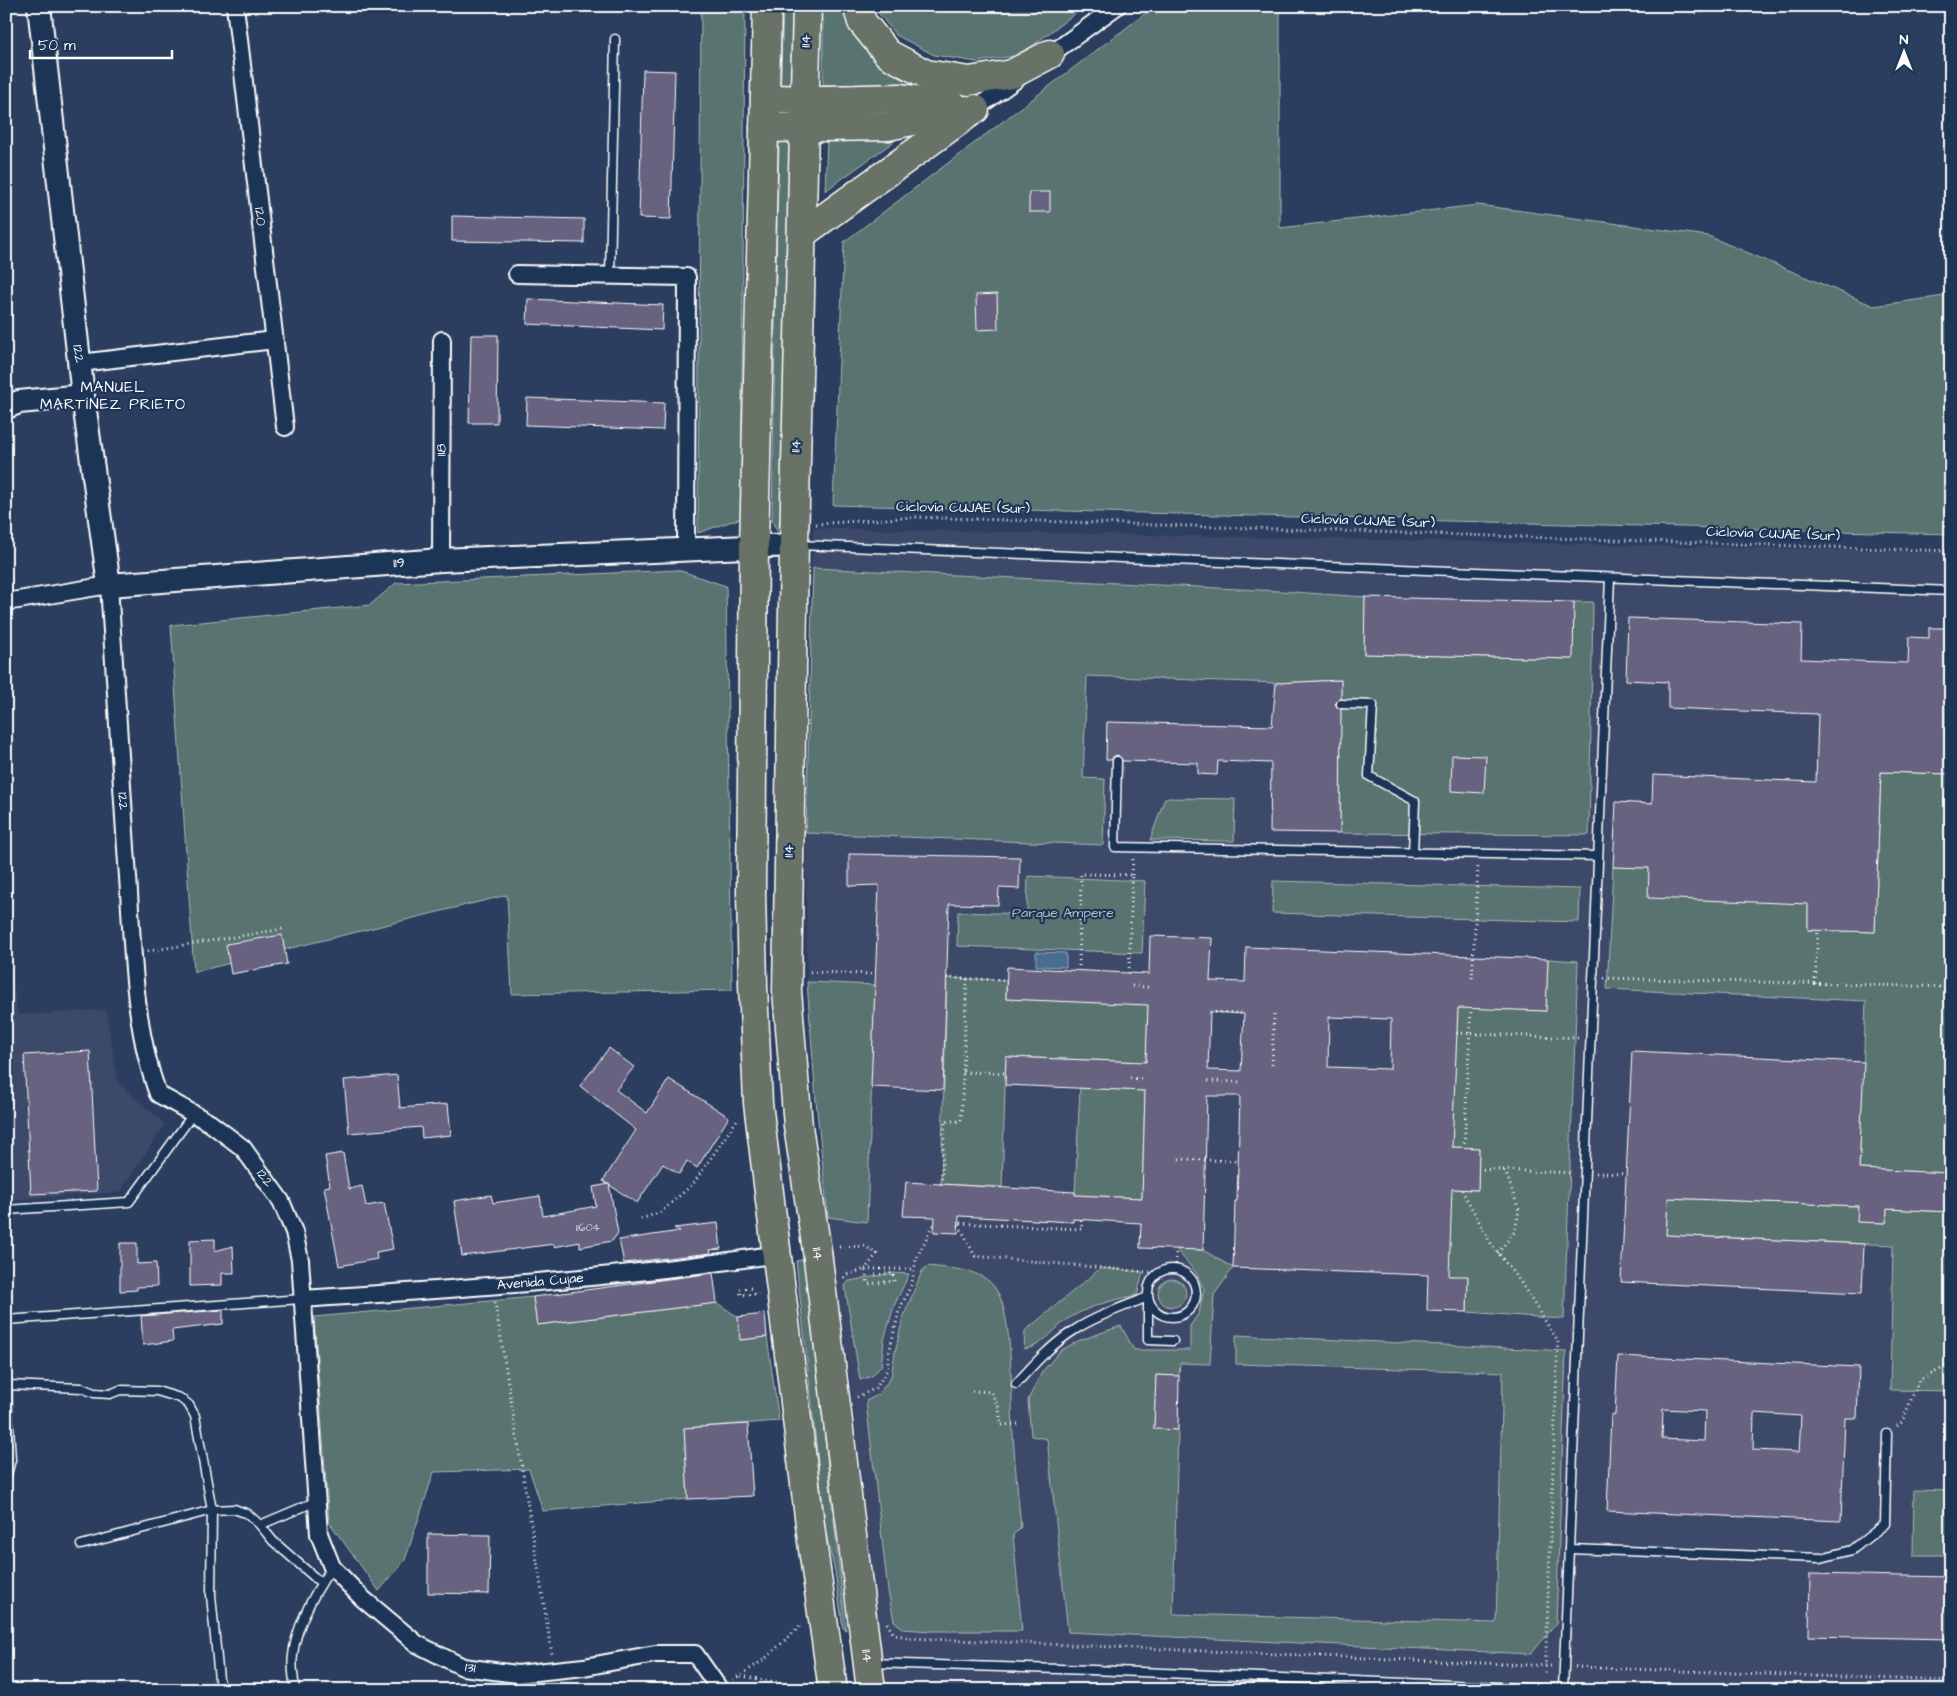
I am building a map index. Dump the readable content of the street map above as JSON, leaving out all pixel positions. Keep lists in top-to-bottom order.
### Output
{
  "streets": {
    "highway": ["114"],
    "street": [
      "120",
      "122",
      "118",
      "119",
      "Avenida Cujae",
      "131"
    ],
    "path": ["Ciclovía CUJAE (Sur)"]
  },
  "crossings": [
    ["114", "Ciclovía CUJAE (Sur)"],
    ["114", "119"],
    ["122", "119"],
    ["122", "Avenida Cujae"],
    ["122", "131"],
    ["118", "119"],
    ["Ciclovía CUJAE (Sur)", "119"]
  ],
  "districts": ["MANUEL MARTÍNEZ PRIETO"],
  "parks": ["Parque Ampere"],
  "house_numbers": ["11604"],
  "scale_bar": "50 m",
  "north": "top"
}
